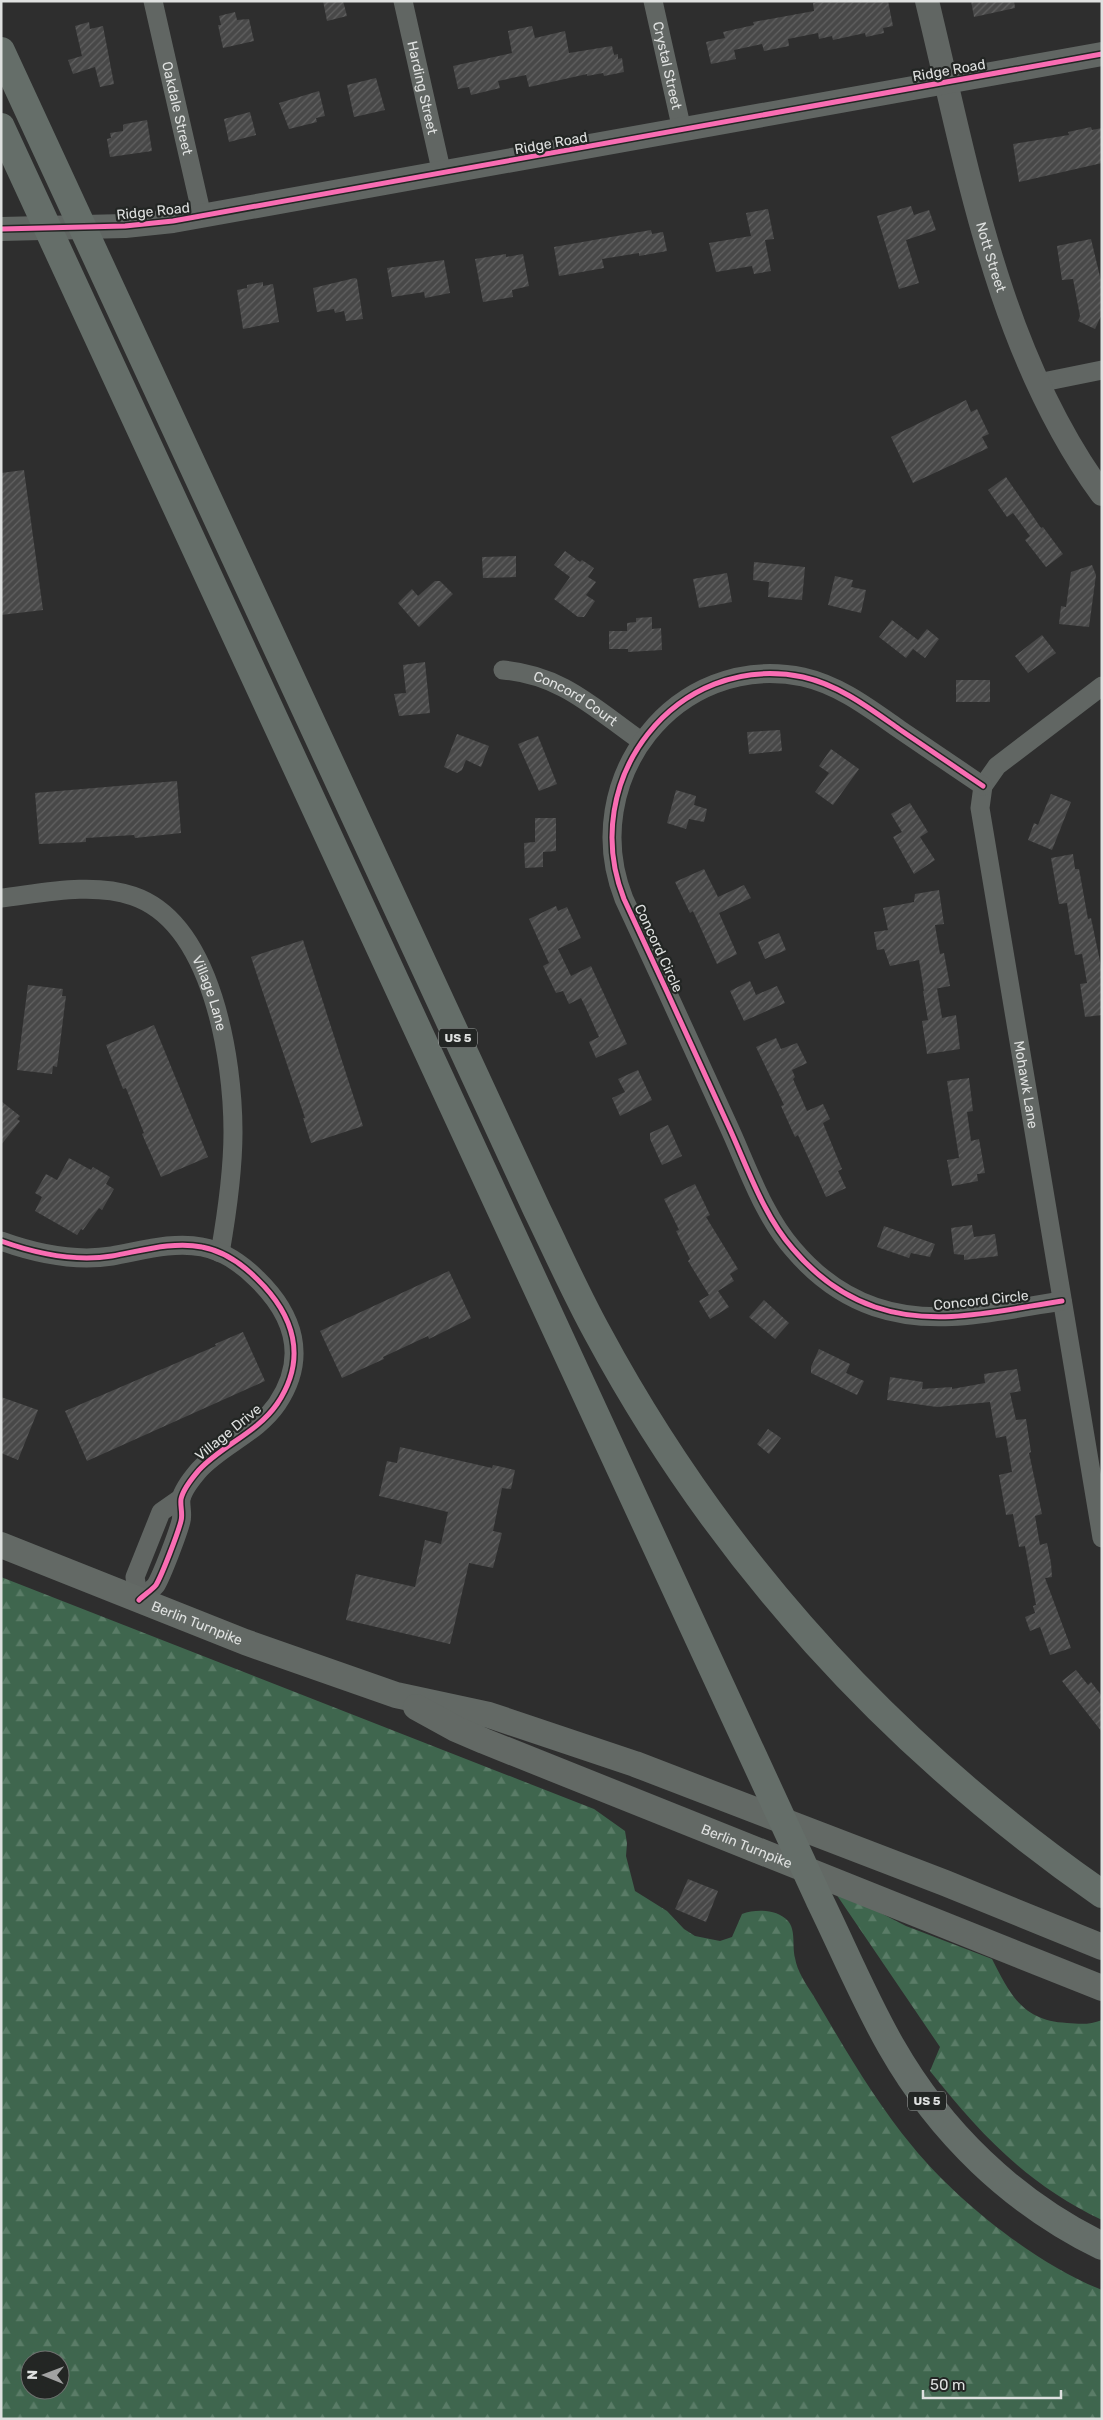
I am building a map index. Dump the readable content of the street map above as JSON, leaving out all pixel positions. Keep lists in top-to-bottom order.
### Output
{
  "streets": {
    "highway": ["US 5"],
    "main road": ["Berlin Turnpike"],
    "street": [
      "Crystal Street",
      "Ridge Road",
      "Harding Street",
      "Oakdale Street",
      "Nott Street",
      "Concord Court",
      "Concord Circle",
      "Village Lane",
      "Mohawk Lane",
      "Village Drive"
    ]
  },
  "crossings": [
    ["Crystal Street", "Ridge Road"],
    ["Ridge Road", "Harding Street"],
    ["Ridge Road", "Oakdale Street"],
    ["Ridge Road", "Nott Street"],
    ["Concord Court", "Concord Circle"],
    ["Concord Circle", "Mohawk Lane"],
    ["Village Lane", "Village Drive"],
    ["Village Drive", "Berlin Turnpike"]
  ],
  "scale_bar": "50 m",
  "north": "left"
}
